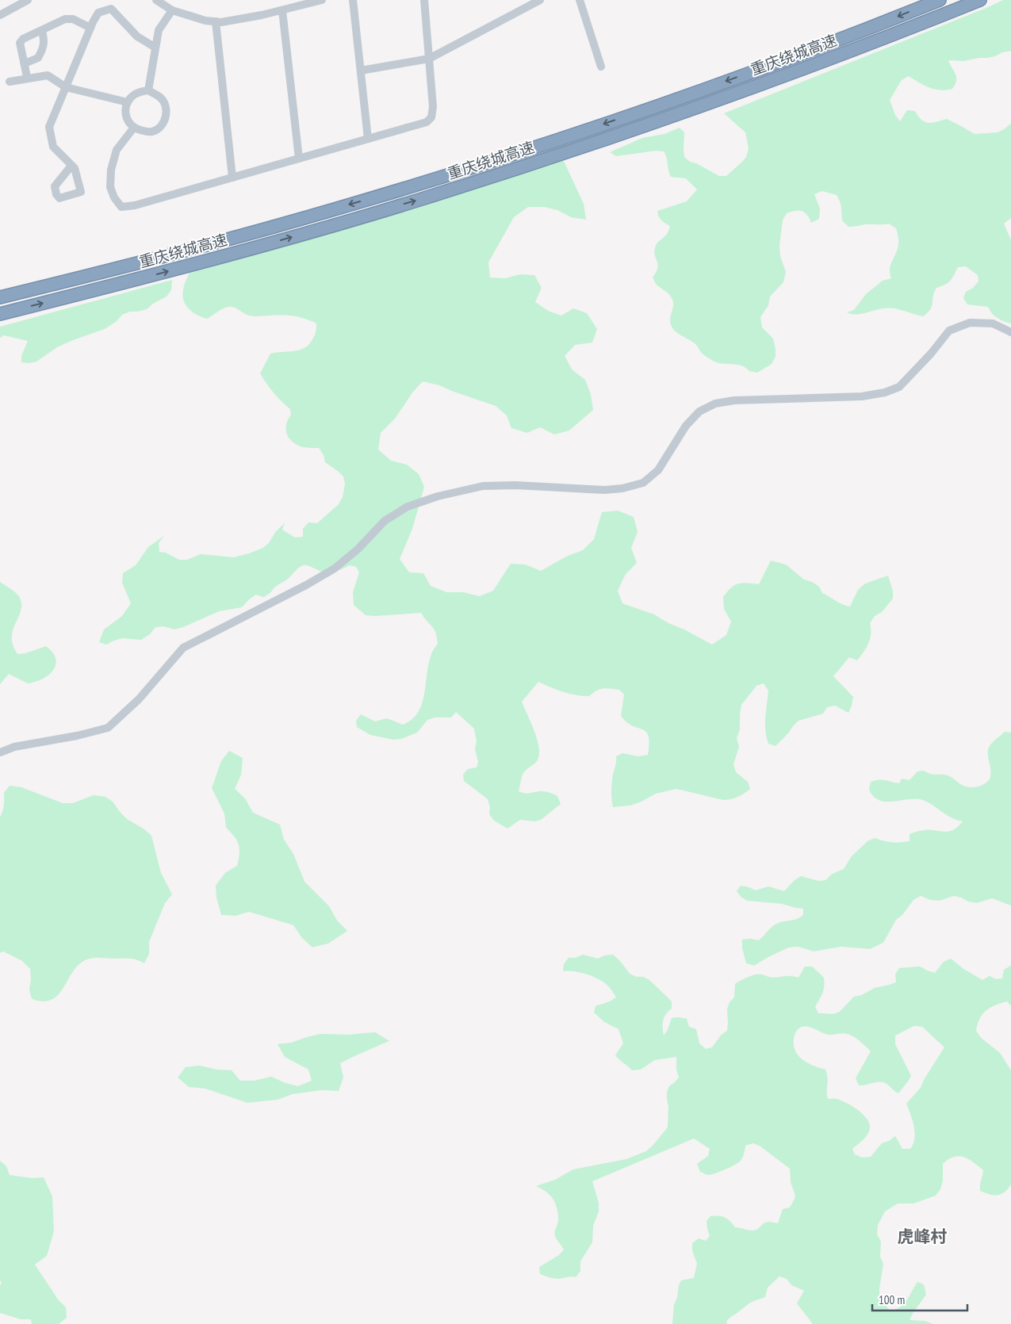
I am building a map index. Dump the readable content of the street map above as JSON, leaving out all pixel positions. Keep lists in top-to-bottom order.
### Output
{
  "streets": {
    "highway": ["重庆绕城高速"]
  },
  "districts": ["虎峰村"],
  "scale_bar": "100 m"
}
